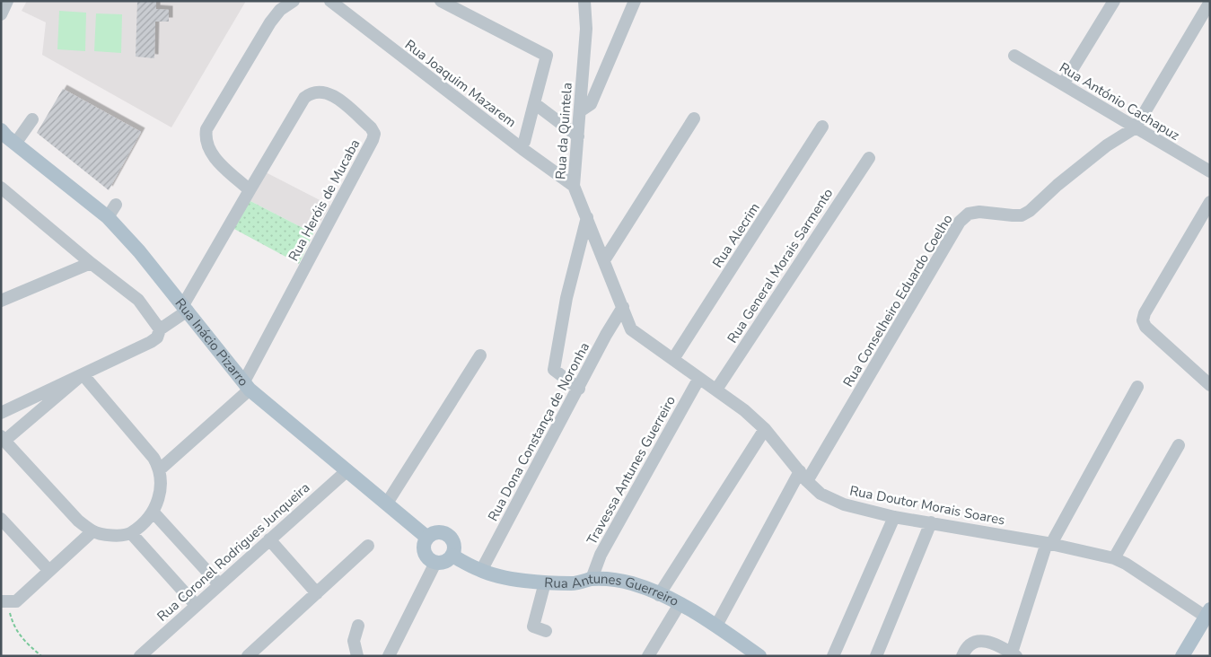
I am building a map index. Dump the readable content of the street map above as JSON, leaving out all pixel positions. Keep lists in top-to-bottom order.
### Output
{
  "streets": {
    "main road": ["Rua Inácio Pizarro", "Rua Antunes Guerreiro"],
    "street": [
      "Rua Joaquim Mazarem",
      "Rua António Cachapuz",
      "Rua da Quintela",
      "Rua Heróis de Mucaba",
      "Rua Alecrim",
      "Rua General Morais Sarmento",
      "Rua Conselheiro Eduardo Coelho",
      "Rua Dona Constança de Noronha",
      "Travessa Antunes Guerreiro",
      "Rua Doutor Morais Soares",
      "Rua Coronel Rodrigues Junqueira"
    ]
  },
  "crossings": [
    ["Rua Joaquim Mazarem", "Rua da Quintela"],
    ["Rua António Cachapuz", "Rua Conselheiro Eduardo Coelho"],
    ["Rua da Quintela", "Rua Dona Constança de Noronha"],
    ["Rua da Quintela", "Rua Doutor Morais Soares"],
    ["Rua Heróis de Mucaba", "Rua Inácio Pizarro"],
    ["Rua Alecrim", "Rua Doutor Morais Soares"],
    ["Rua General Morais Sarmento", "Rua Doutor Morais Soares"],
    ["Rua Conselheiro Eduardo Coelho", "Rua Doutor Morais Soares"],
    ["Rua Conselheiro Eduardo Coelho", "Rua Antunes Guerreiro"],
    ["Rua Inácio Pizarro", "Rua Coronel Rodrigues Junqueira"],
    ["Rua Inácio Pizarro", "Rua Antunes Guerreiro"],
    ["Rua Dona Constança de Noronha", "Rua Doutor Morais Soares"],
    ["Rua Dona Constança de Noronha", "Rua Antunes Guerreiro"],
    ["Travessa Antunes Guerreiro", "Rua Doutor Morais Soares"],
    ["Travessa Antunes Guerreiro", "Rua Antunes Guerreiro"]
  ]
}
